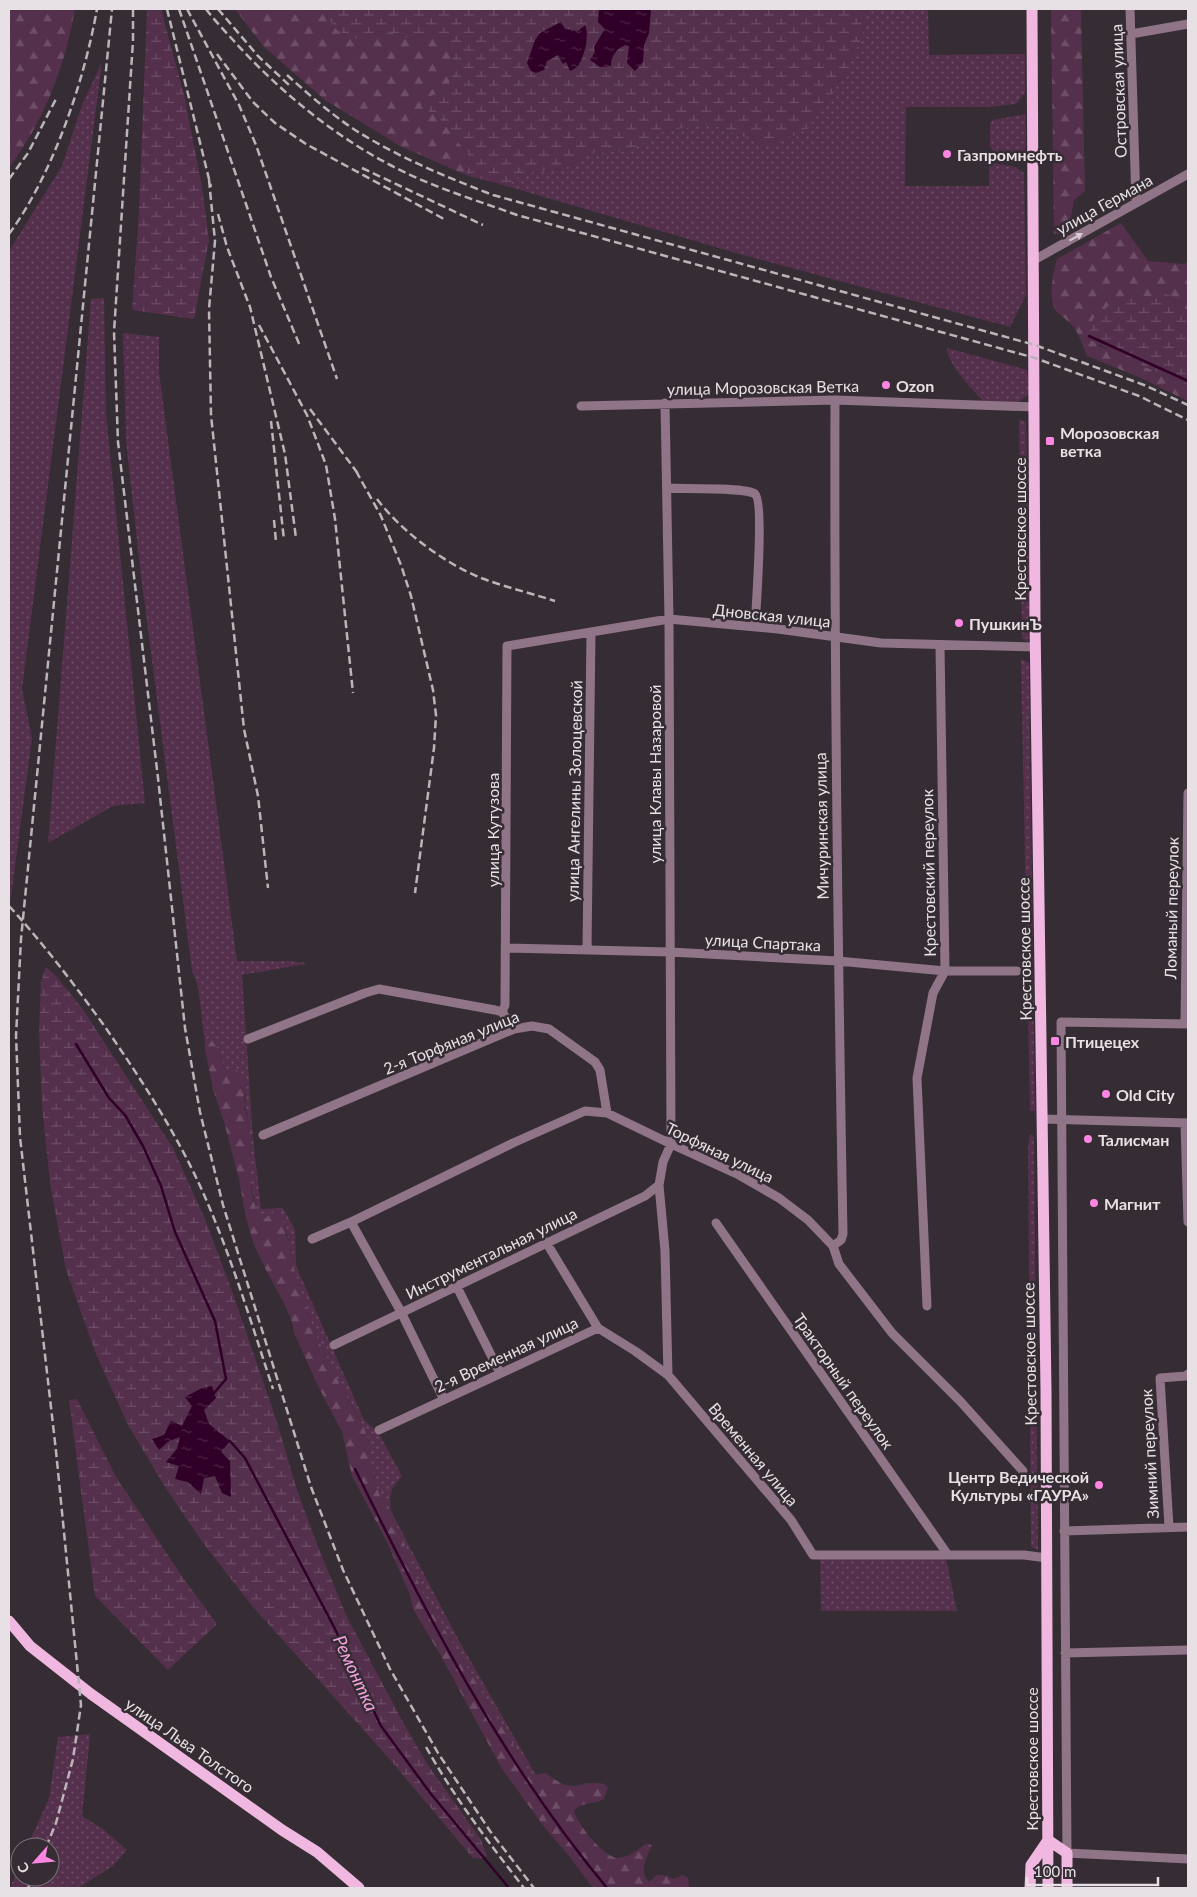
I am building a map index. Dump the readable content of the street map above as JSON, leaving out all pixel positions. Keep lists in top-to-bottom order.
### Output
{
  "streets": {
    "main road": ["Крестовское шоссе", "улица Льва Толстого"],
    "street": [
      "Островская улица",
      "улица Германа",
      "улица Морозовская Ветка",
      "Дновская улица",
      "улица Клавы Назаровой",
      "улица Ангелины Золоцевской",
      "Мичуринская улица",
      "улица Кутузова",
      "Крестовский переулок",
      "Ломаный переулок",
      "улица Спартака",
      "2-я Торфяная улица",
      "Торфяная улица",
      "Инструментальная улица",
      "2-я Временная улица",
      "Тракторный переулок",
      "Временная улица",
      "Зимний переулок"
    ]
  },
  "crossings": [
    ["Островская улица", "улица Германа"],
    ["улица Германа", "Крестовское шоссе"],
    ["улица Морозовская Ветка", "Крестовское шоссе"],
    ["улица Морозовская Ветка", "улица Клавы Назаровой"],
    ["улица Морозовская Ветка", "Мичуринская улица"],
    ["Крестовское шоссе", "Дновская улица"],
    ["Крестовское шоссе", "Временная улица"],
    ["Дновская улица", "улица Клавы Назаровой"],
    ["Дновская улица", "улица Ангелины Золоцевской"],
    ["Дновская улица", "Мичуринская улица"],
    ["Дновская улица", "улица Кутузова"],
    ["Дновская улица", "Крестовский переулок"],
    ["улица Клавы Назаровой", "улица Спартака"],
    ["улица Клавы Назаровой", "Торфяная улица"],
    ["улица Ангелины Золоцевской", "улица Спартака"],
    ["Мичуринская улица", "улица Спартака"],
    ["Мичуринская улица", "Торфяная улица"],
    ["улица Кутузова", "улица Спартака"],
    ["Крестовский переулок", "улица Спартака"],
    ["2-я Торфяная улица", "Торфяная улица"],
    ["2-я Временная улица", "Временная улица"],
    ["Тракторный переулок", "Временная улица"]
  ],
  "one_way": ["улица Германа"],
  "water": ["Ремонтка"],
  "places": {
    "other": [
      "Газпромнефть",
      "Ozon",
      "ПушкинЪ",
      "Old City",
      "Талисман",
      "Магнит",
      "Центр Ведической Культуры «ГАУРА»"
    ],
    "transit": ["Морозовская ветка", "Птицецех"]
  },
  "scale_bar": "100 m",
  "north": "bottom left"
}
